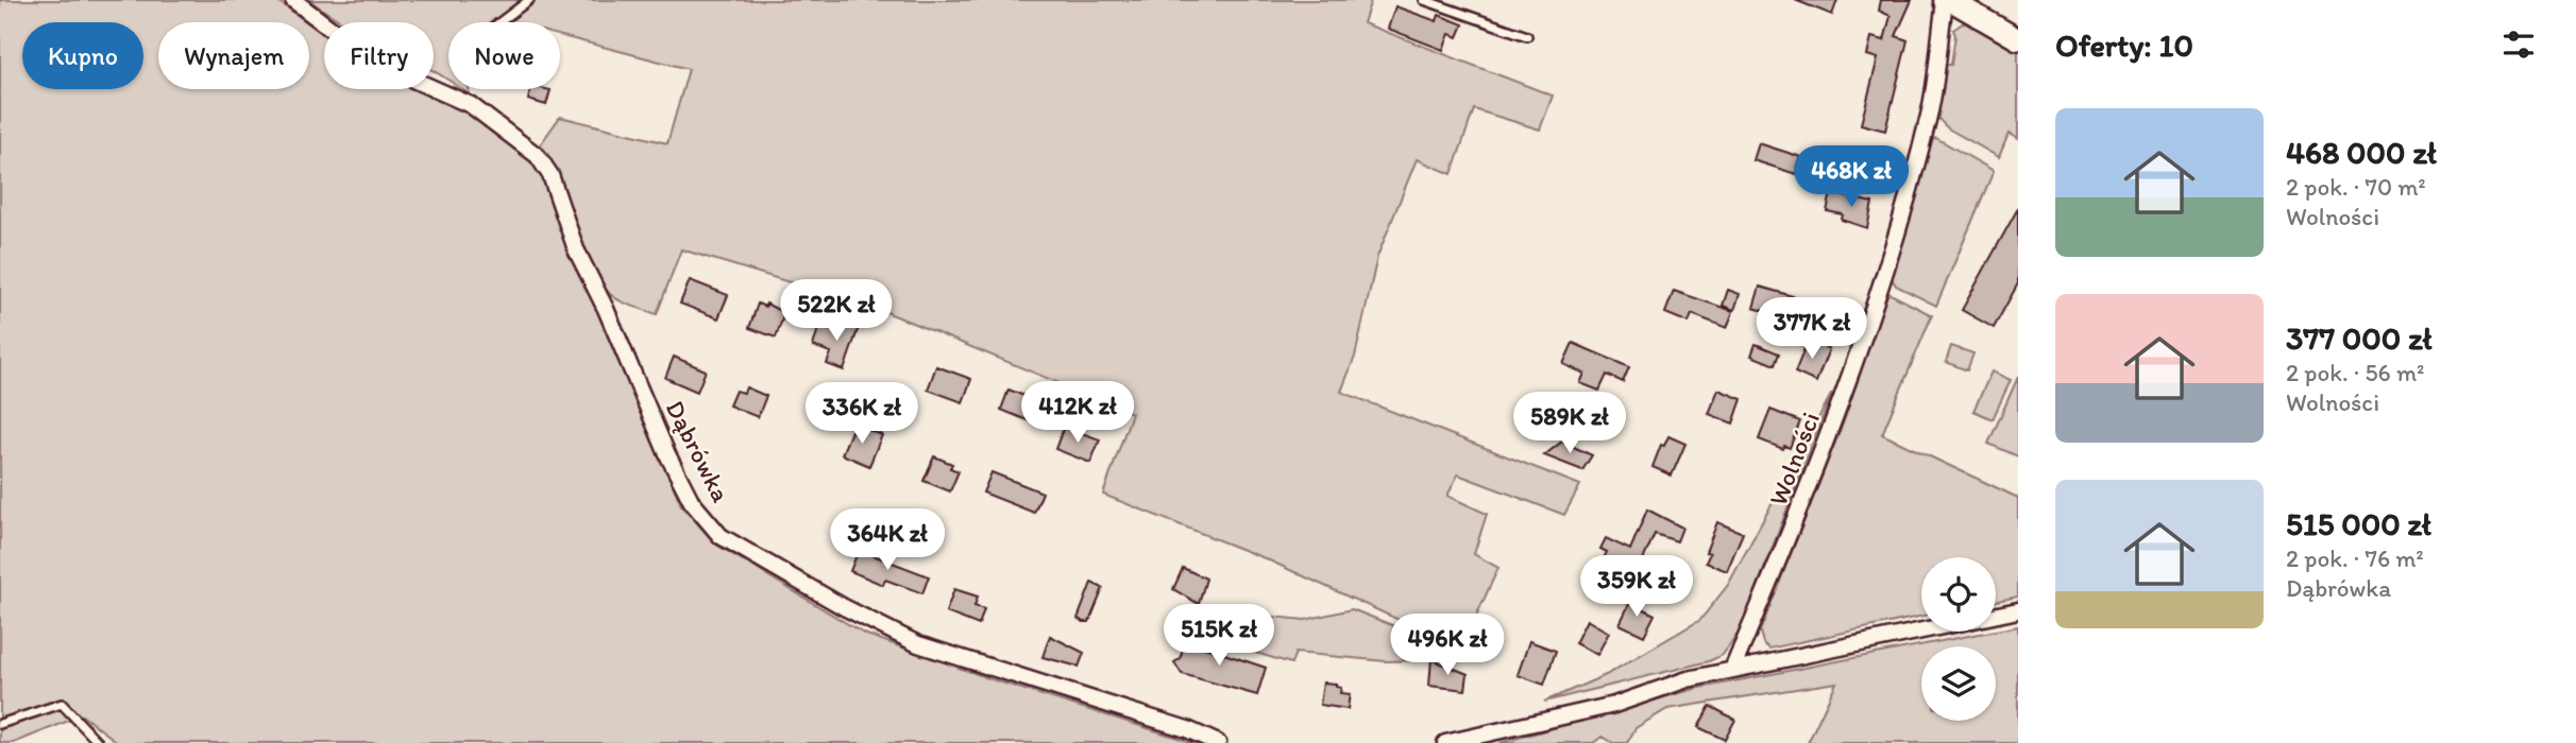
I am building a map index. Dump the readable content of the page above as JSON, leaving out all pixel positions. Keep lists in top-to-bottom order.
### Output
{
  "streets": {
    "street": ["Dąbrówka", "Wolności"]
  },
  "page": {
    "heading": "Oferty: 10",
    "chip": [
      "Kupno",
      "Wynajem",
      "Filtry",
      "Nowe"
    ],
    "list": [
      {
        "name": "468 000 zł",
        "note": "2 pok. · 70 m² · Wolności"
      },
      {
        "name": "377 000 zł",
        "note": "2 pok. · 56 m² · Wolności"
      },
      {
        "name": "515 000 zł",
        "note": "2 pok. · 76 m² · Dąbrówka"
      }
    ],
    "price": [
      "468K zł",
      "522K zł",
      "377K zł",
      "412K zł",
      "336K zł",
      "589K zł",
      "364K zł",
      "359K zł",
      "515K zł",
      "496K zł"
    ]
  }
}
